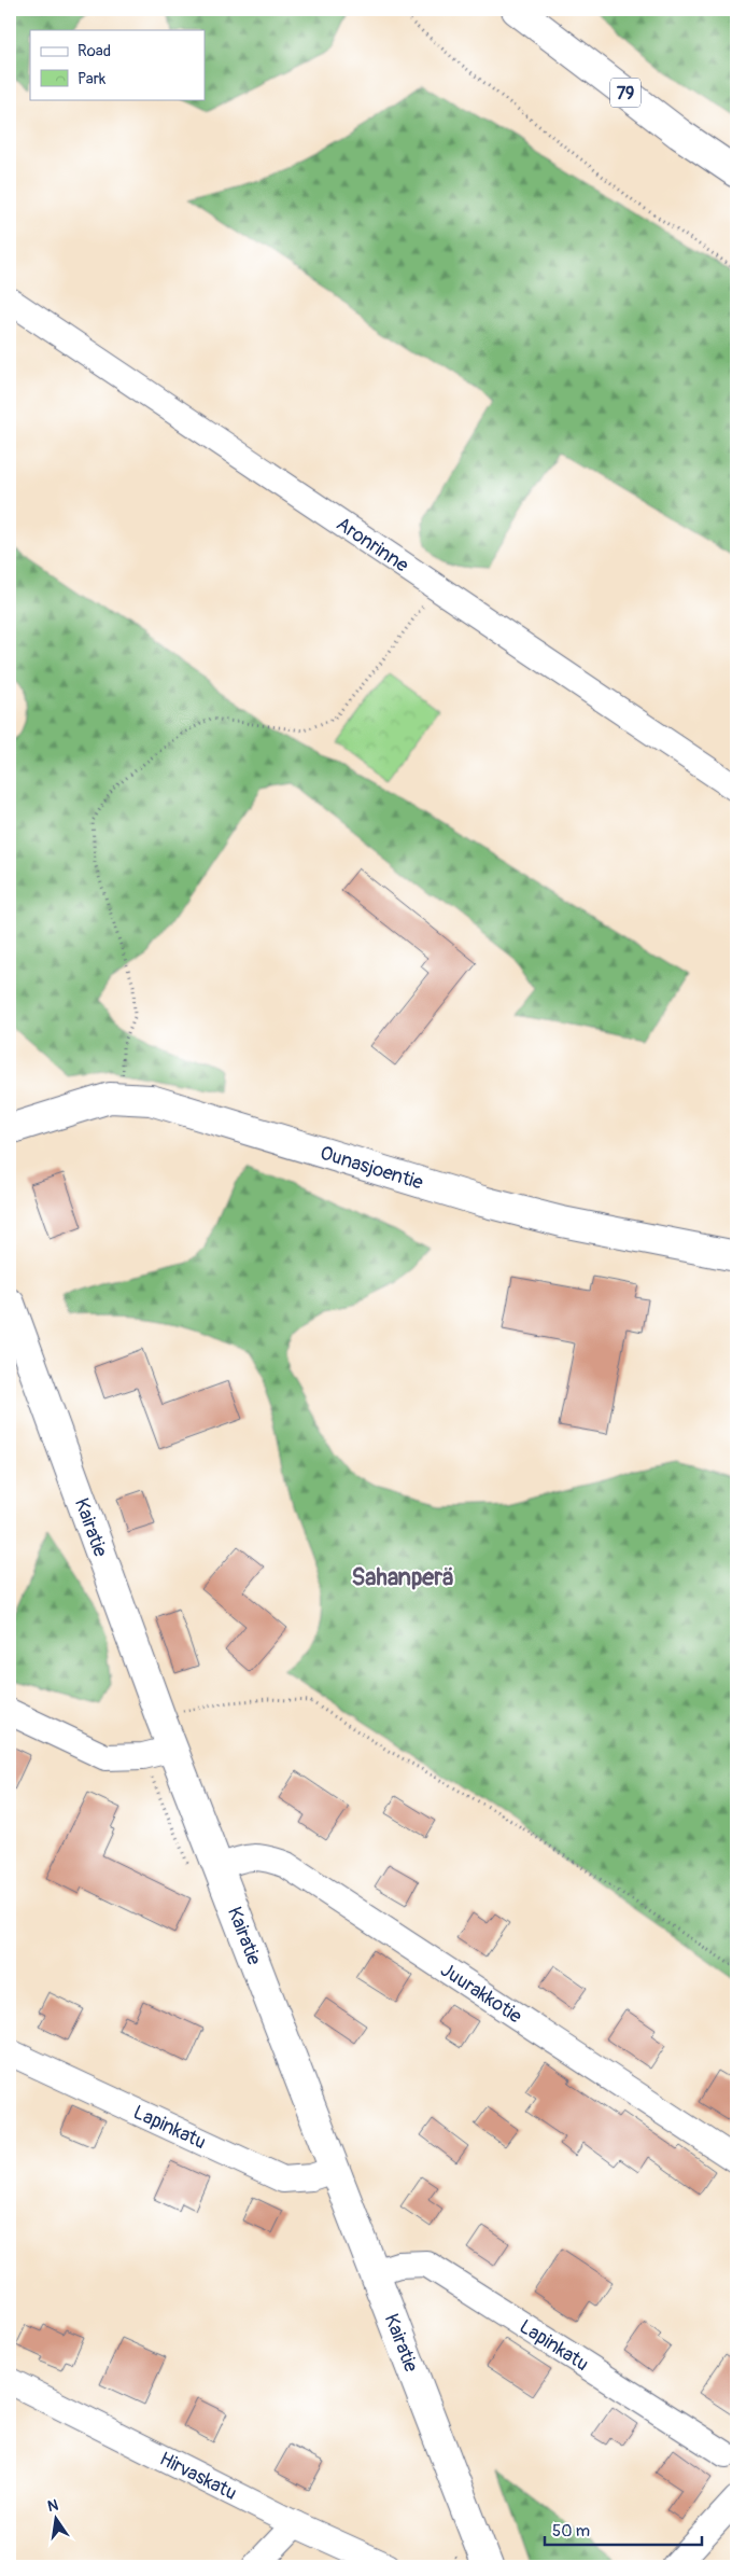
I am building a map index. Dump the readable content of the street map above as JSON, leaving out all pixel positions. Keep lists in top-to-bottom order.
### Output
{
  "streets": {
    "main road": ["79", "Ounasjoentie", "Kairatie"],
    "street": [
      "Aronrinne",
      "Juurakkotie",
      "Lapinkatu",
      "Hirvaskatu"
    ]
  },
  "crossings": [
    ["Kairatie", "Juurakkotie"],
    ["Kairatie", "Lapinkatu"]
  ],
  "districts": ["Sahanperä"],
  "legend": ["Road", "Park"],
  "scale_bar": "50 m",
  "north": "top"
}
